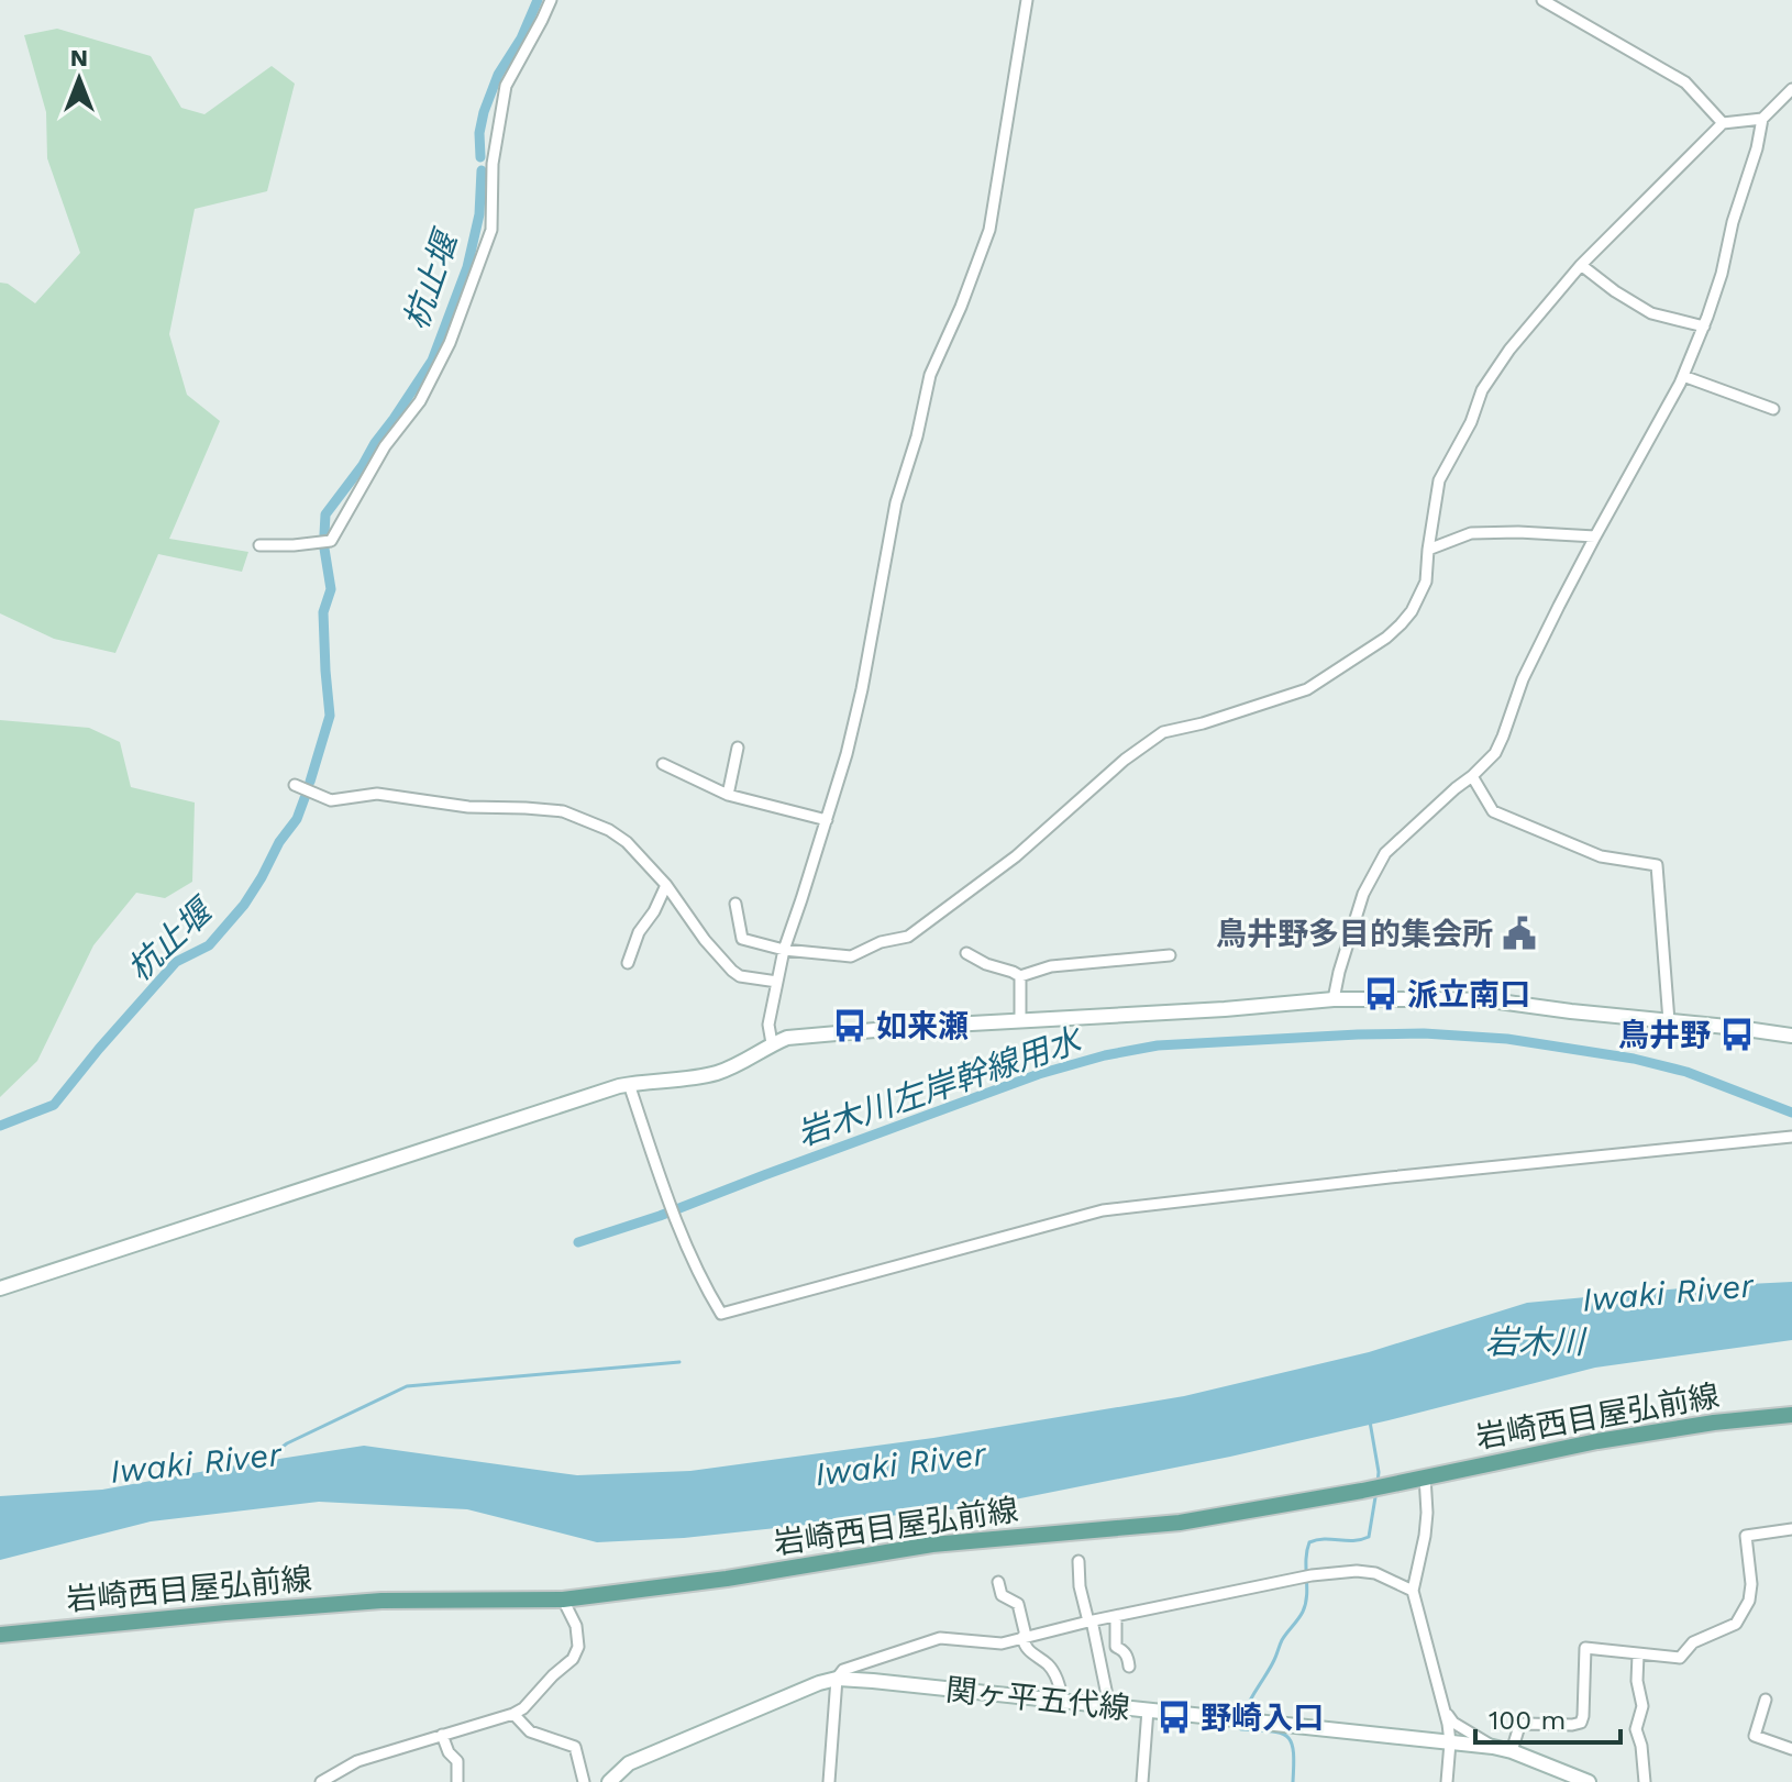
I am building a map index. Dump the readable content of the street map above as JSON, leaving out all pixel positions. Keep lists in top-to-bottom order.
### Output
{
  "streets": {
    "main road": ["岩崎西目屋弘前線"],
    "street": ["関ヶ平五代線"]
  },
  "water": [
    "杭止堰",
    "岩木川左岸幹線用水",
    "Iwaki River",
    "岩木川"
  ],
  "places": {
    "public building": ["鳥井野多目的集会所"],
    "bus stop": [
      "派立南口",
      "如来瀬",
      "鳥井野",
      "野崎入口"
    ]
  },
  "scale_bar": "100 m",
  "north": "top"
}
